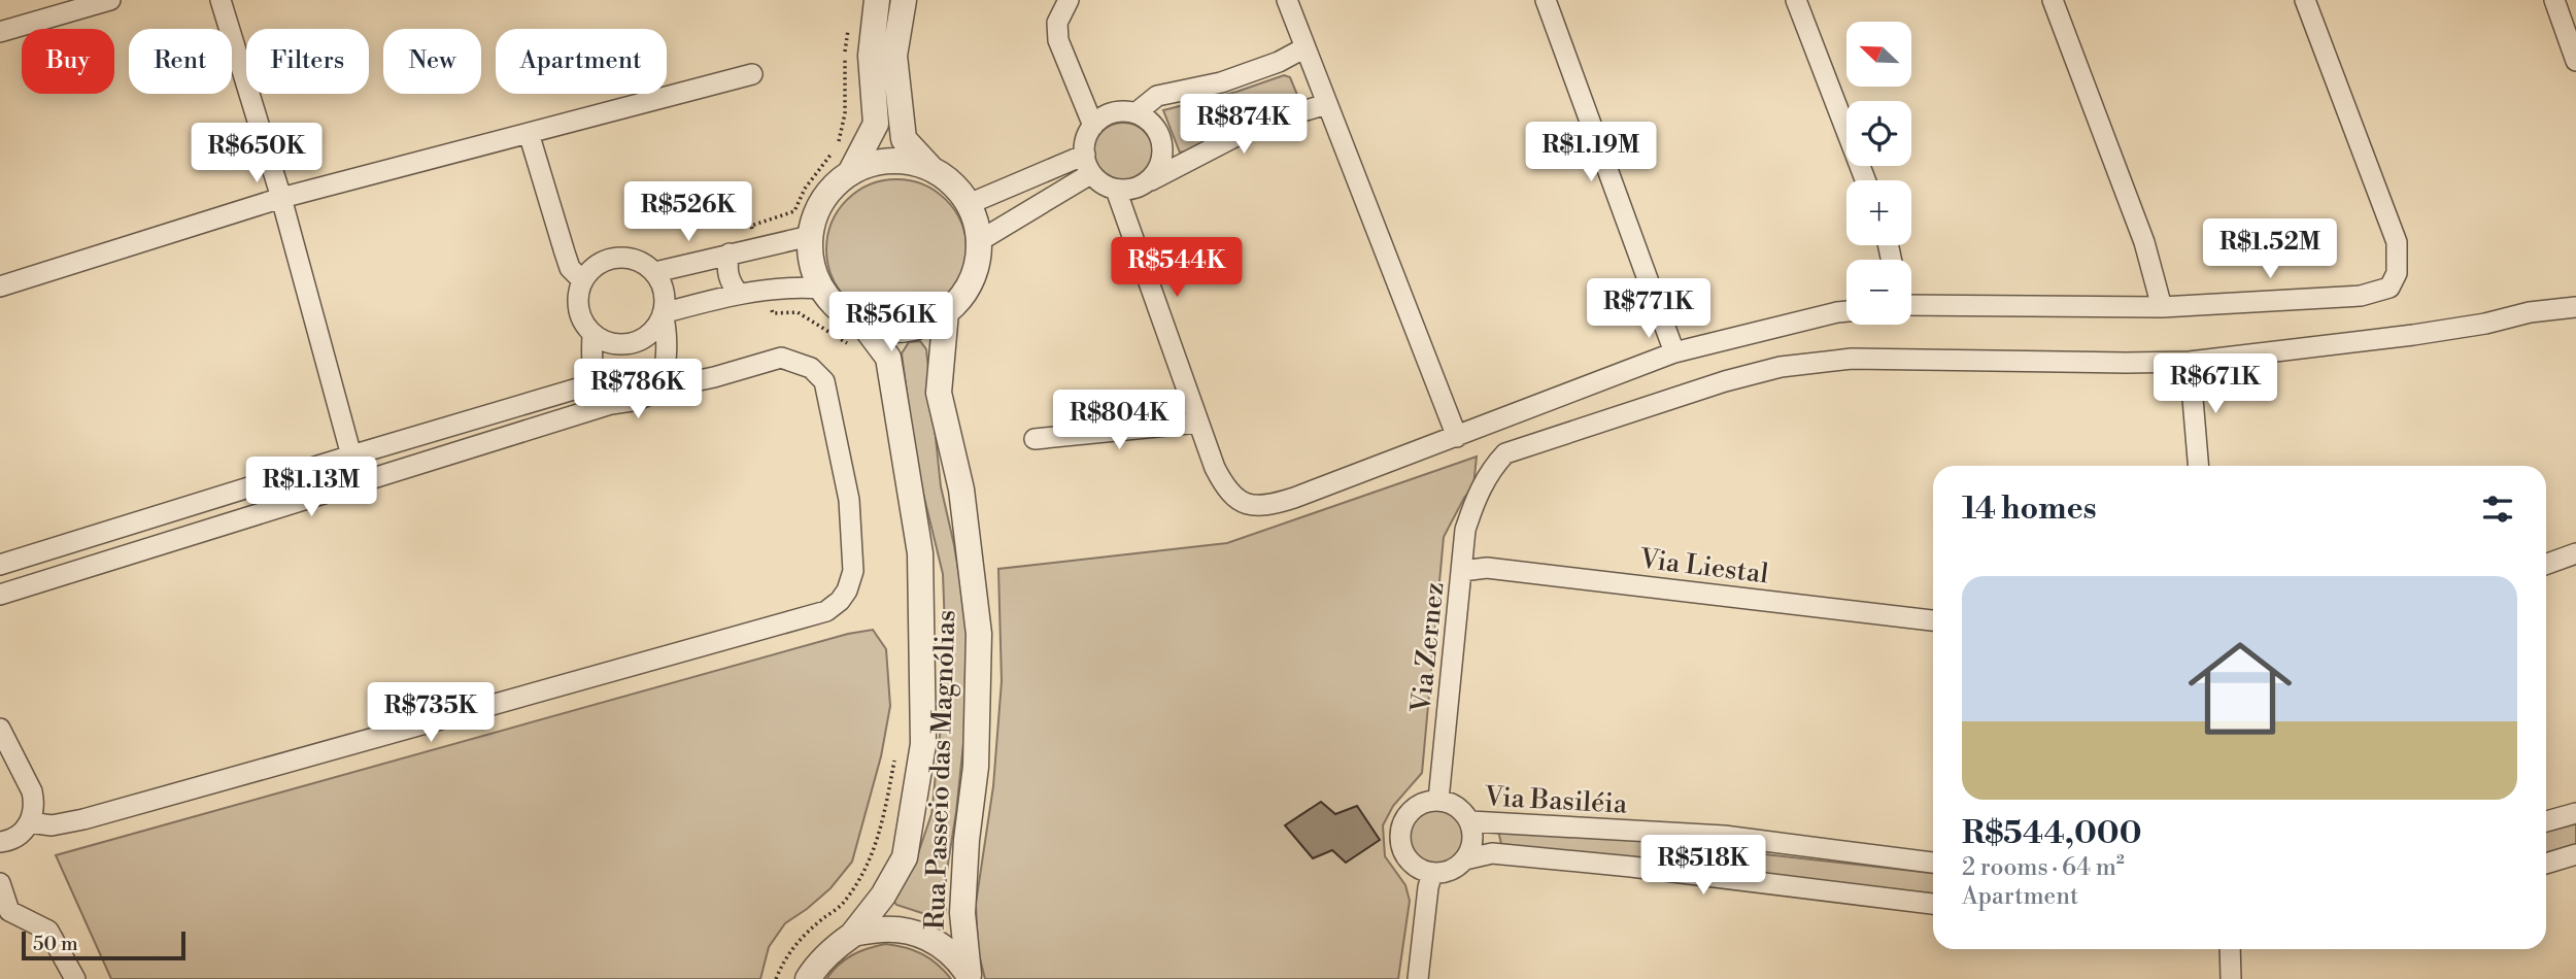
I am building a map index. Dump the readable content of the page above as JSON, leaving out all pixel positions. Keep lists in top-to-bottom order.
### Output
{
  "streets": {
    "street": [
      "Via Liestal",
      "Via Zernez",
      "Rua Passeio das Magnólias",
      "Via Basiléia"
    ]
  },
  "crossings": [
    ["Via Liestal", "Via Zernez"],
    ["Via Zernez", "Via Basiléia"]
  ],
  "scale_bar": "50 m",
  "north": "top left",
  "page": {
    "map_buttons": ["+", "−"],
    "chip": [
      "Buy",
      "Rent",
      "Filters",
      "New",
      "Apartment"
    ],
    "price": [
      "R$874K",
      "R$1.19M",
      "R$650K",
      "R$526K",
      "R$1.52M",
      "R$544K",
      "R$771K",
      "R$561K",
      "R$671K",
      "R$786K",
      "R$804K",
      "R$1.13M",
      "R$735K",
      "R$518K"
    ],
    "heading": "14 homes",
    "list": [
      {
        "name": "R$544,000",
        "note": "2 rooms · 64 m² · Apartment"
      }
    ],
    "scale": "50 m"
  }
}
